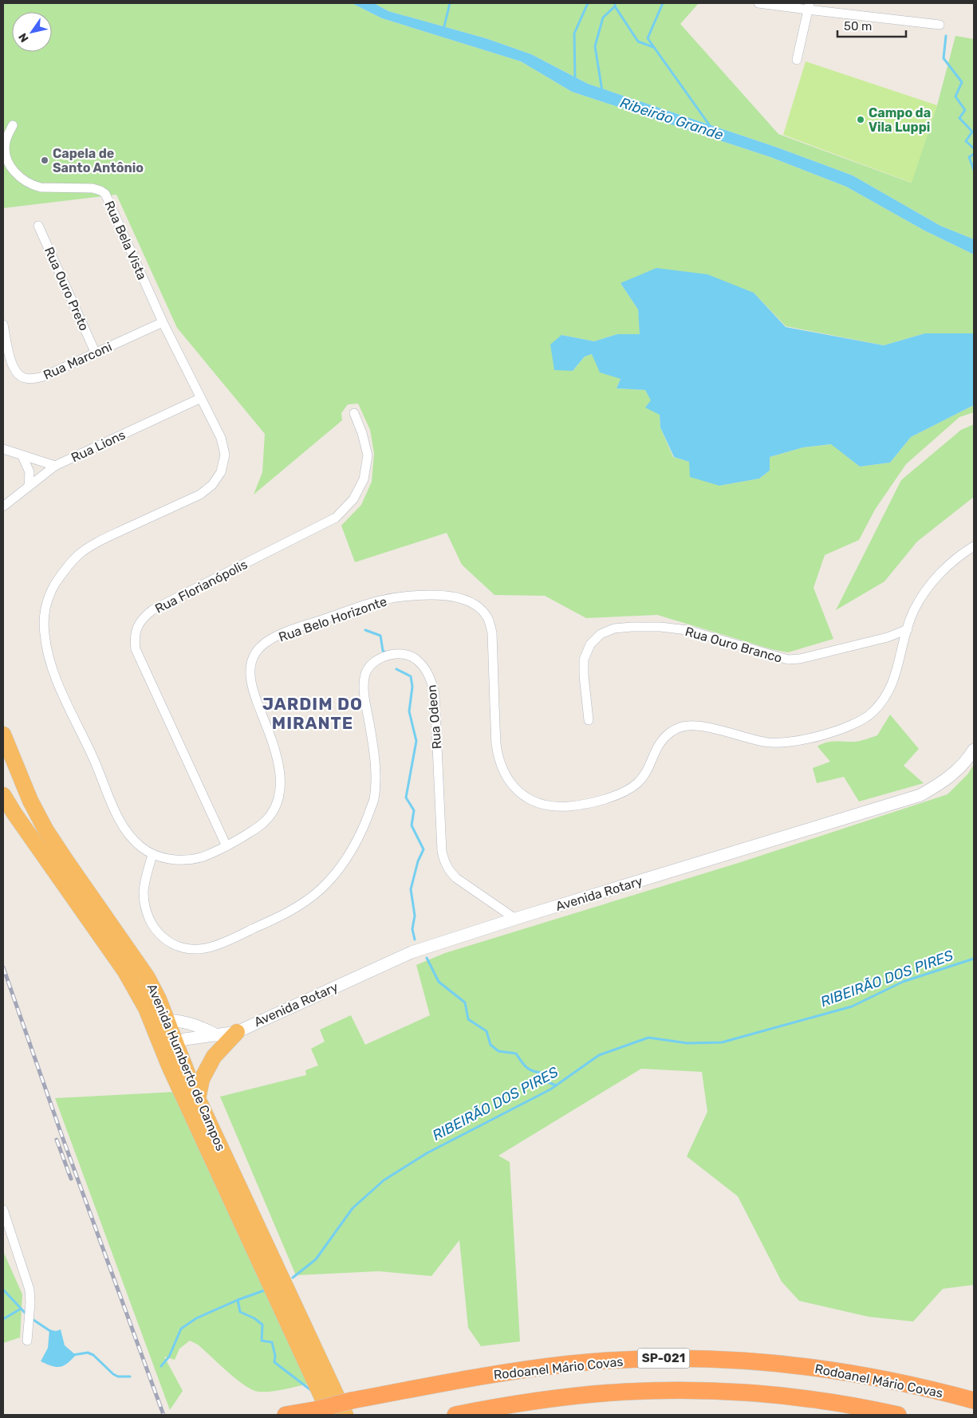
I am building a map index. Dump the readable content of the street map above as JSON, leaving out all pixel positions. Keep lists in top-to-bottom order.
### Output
{
  "streets": {
    "highway": ["Avenida Humberto de Campos", "SP-021", "Rodoanel Mário Covas"],
    "street": [
      "Rua Bela Vista",
      "Rua Ouro Preto",
      "Rua Marconi",
      "Rua Lions",
      "Rua Florianópolis",
      "Rua Belo Horizonte",
      "Rua Ouro Branco",
      "Rua Odeon",
      "Avenida Rotary"
    ]
  },
  "crossings": [
    ["Rua Bela Vista", "Rua Marconi"],
    ["Rua Bela Vista", "Rua Lions"],
    ["Rua Bela Vista", "Rua Belo Horizonte"],
    ["Rua Ouro Preto", "Rua Marconi"],
    ["Rua Lions", "Rua Belo Horizonte"],
    ["Rua Florianópolis", "Rua Belo Horizonte"],
    ["Rua Belo Horizonte", "Rua Ouro Branco"],
    ["Rua Belo Horizonte", "Rua Odeon"],
    ["Rua Odeon", "Avenida Rotary"],
    ["Avenida Rotary", "Avenida Humberto de Campos"],
    ["Avenida Humberto de Campos", "Rodoanel Mário Covas"]
  ],
  "districts": ["JARDIM DO MIRANTE"],
  "water": ["Ribeirão Grande", "RIBEIRÃO DOS PIRES"],
  "places": ["Campo da Vila Luppi", "Capela de Santo Antônio"],
  "scale_bar": "50 m",
  "north": "bottom left"
}
